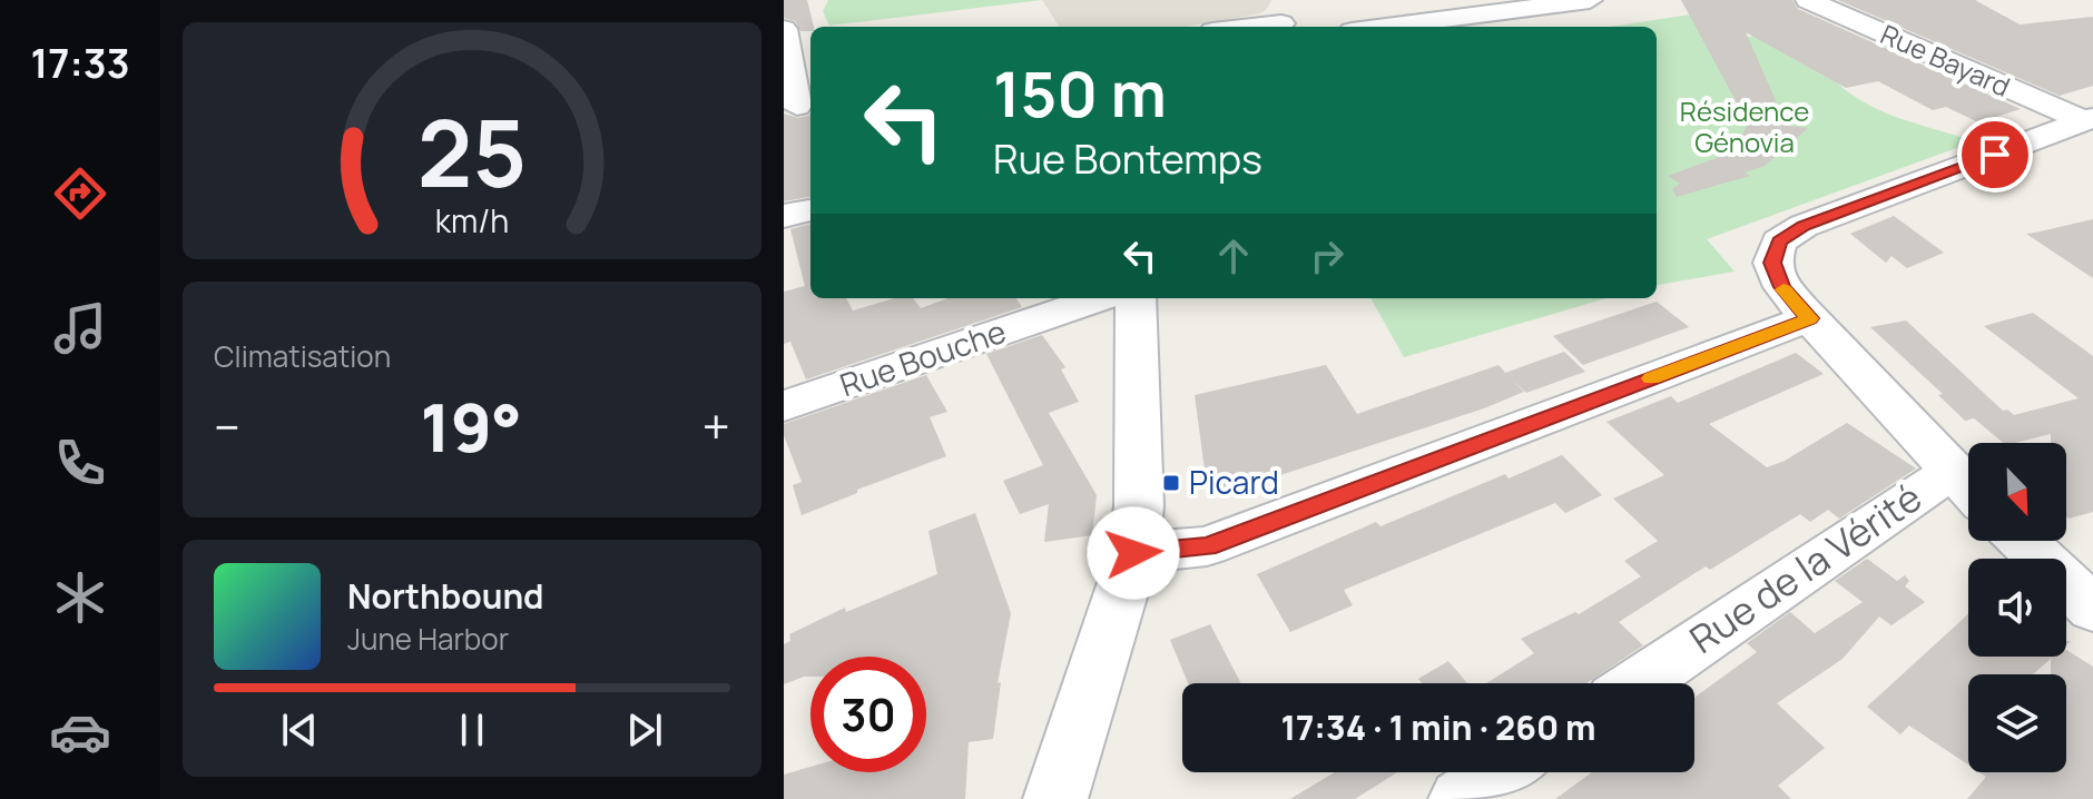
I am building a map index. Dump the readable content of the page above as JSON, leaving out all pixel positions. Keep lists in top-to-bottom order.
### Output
{
  "streets": {
    "street": ["Rue Bayard", "Rue Bouche", "Rue de la Vérité"]
  },
  "parks": ["Résidence Génovia"],
  "places": {
    "transit": ["Picard"]
  },
  "north": "bottom right",
  "page": {
    "tabs": "17:33",
    "turn": ["150 m", "Rue Bontemps"],
    "tile": "Climatisation",
    "heat": ["−", "19°", "+"],
    "song": ["Northbound", "June Harbor"],
    "limit": "30",
    "trip": "17:34 · 1 min · 260 m",
    "gauge": ["25", "km/h"]
  }
}
